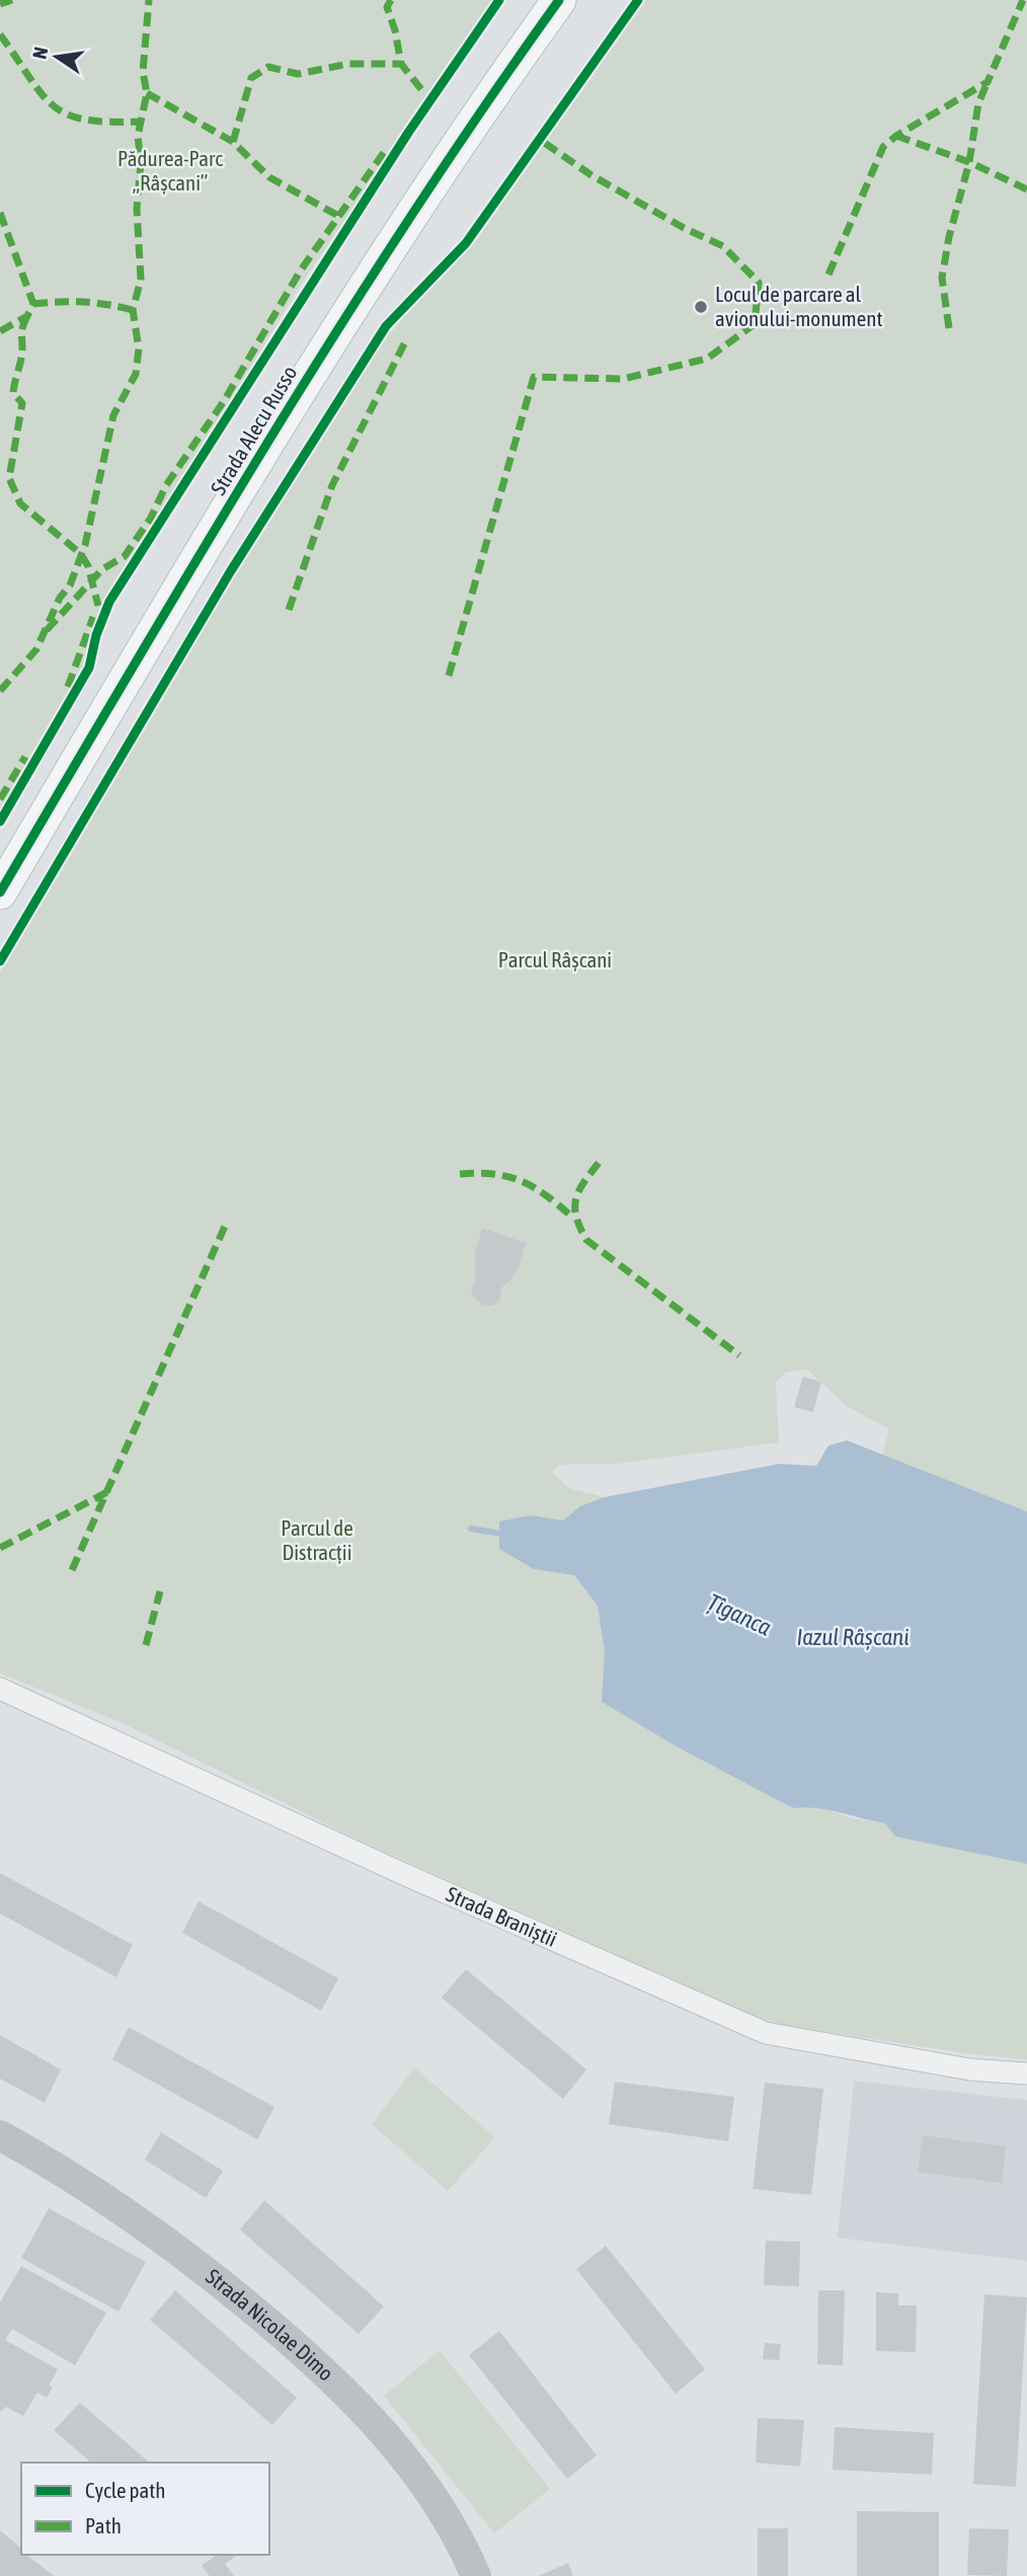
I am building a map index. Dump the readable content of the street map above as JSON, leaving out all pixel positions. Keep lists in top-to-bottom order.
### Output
{
  "streets": {
    "main road": ["Strada Alecu Russo", "Strada Nicolae Dimo"],
    "street": ["Strada Braniștii"]
  },
  "water": ["Țîganca", "Iazul Râșcani"],
  "parks": ["Pădurea-Parc „Râșcani”", "Parcul Râșcani", "Parcul de Distracții"],
  "places": ["Locul de parcare al avionului-monument"],
  "legend": ["Cycle path", "Path"],
  "north": "left"
}
